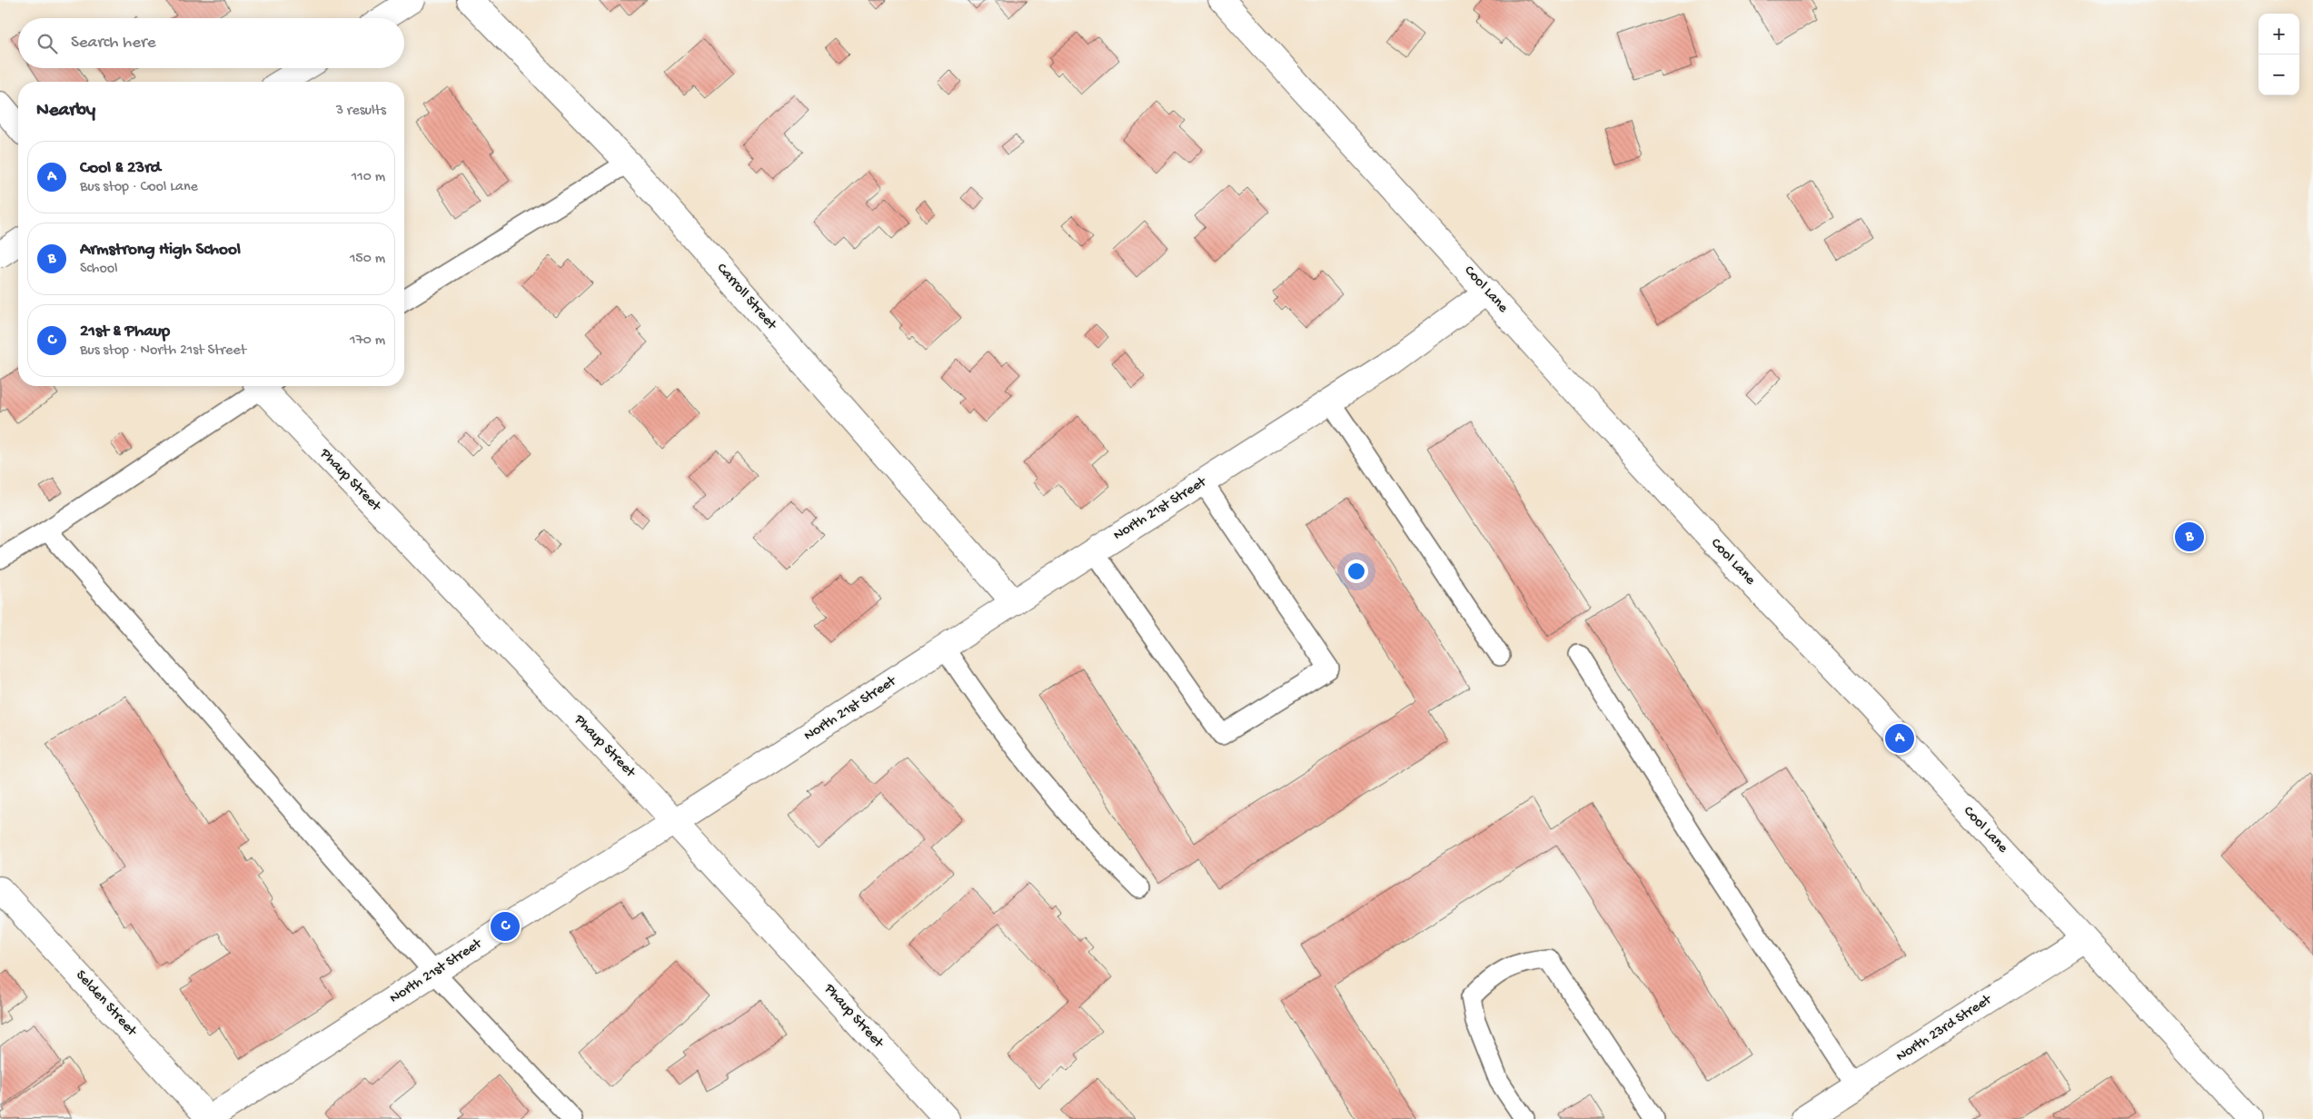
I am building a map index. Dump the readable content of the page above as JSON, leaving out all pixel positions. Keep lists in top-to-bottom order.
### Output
{
  "streets": {
    "street": [
      "Cool Lane",
      "Carroll Street",
      "Phaup Street",
      "North 21st Street",
      "Selden Street",
      "North 23rd Street"
    ]
  },
  "crossings": [
    ["Cool Lane", "North 21st Street"],
    ["Cool Lane", "North 23rd Street"],
    ["Carroll Street", "North 21st Street"],
    ["Phaup Street", "North 21st Street"],
    ["North 21st Street", "Selden Street"]
  ],
  "page": {
    "map_buttons": ["+", "−"],
    "search": "Search here",
    "heading": ["Nearby", "3 results"],
    "list": [
      {
        "mark": "A",
        "name": "Cool & 23rd",
        "note": "Bus stop · Cool Lane",
        "value": "110 m"
      },
      {
        "mark": "B",
        "name": "Armstrong High School",
        "note": "School",
        "value": "150 m"
      },
      {
        "mark": "C",
        "name": "21st & Phaup",
        "note": "Bus stop · North 21st Street",
        "value": "170 m"
      }
    ],
    "pins": ["B", "A", "C"]
  }
}
